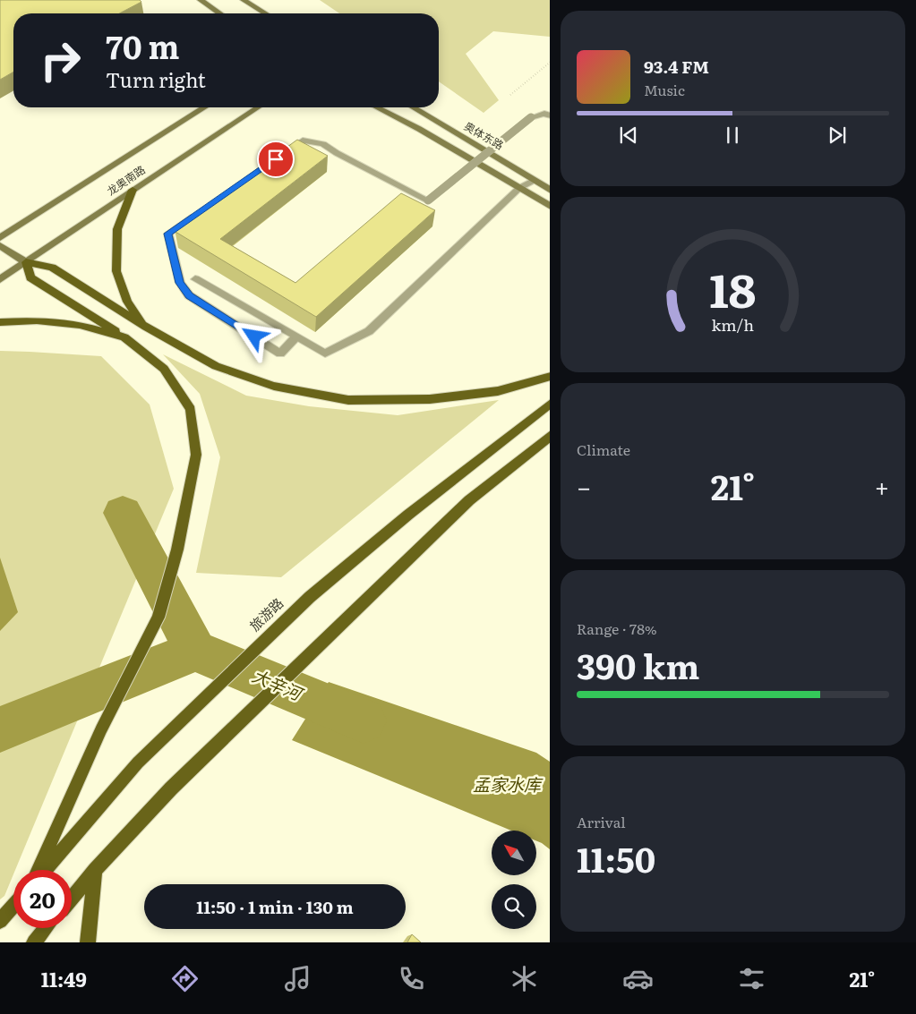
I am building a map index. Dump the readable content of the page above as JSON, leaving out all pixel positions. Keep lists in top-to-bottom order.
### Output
{
  "streets": {
    "main road": ["奥体东路", "龙奥南路", "旅游路"]
  },
  "water": ["大辛河", "孟家水库"],
  "north": "top left",
  "page": {
    "turn": ["70 m", "Turn right"],
    "song": ["93.4 FM", "Music"],
    "tile": [
      "Climate",
      ["Range · 78%", "390 km"],
      ["Arrival", "11:50"]
    ],
    "heat": ["−", "21°", "+"],
    "limit": "20",
    "trip": "11:50 · 1 min · 130 m",
    "tabs": ["11:49", "21°"],
    "gauge": ["18", "km/h"]
  }
}
